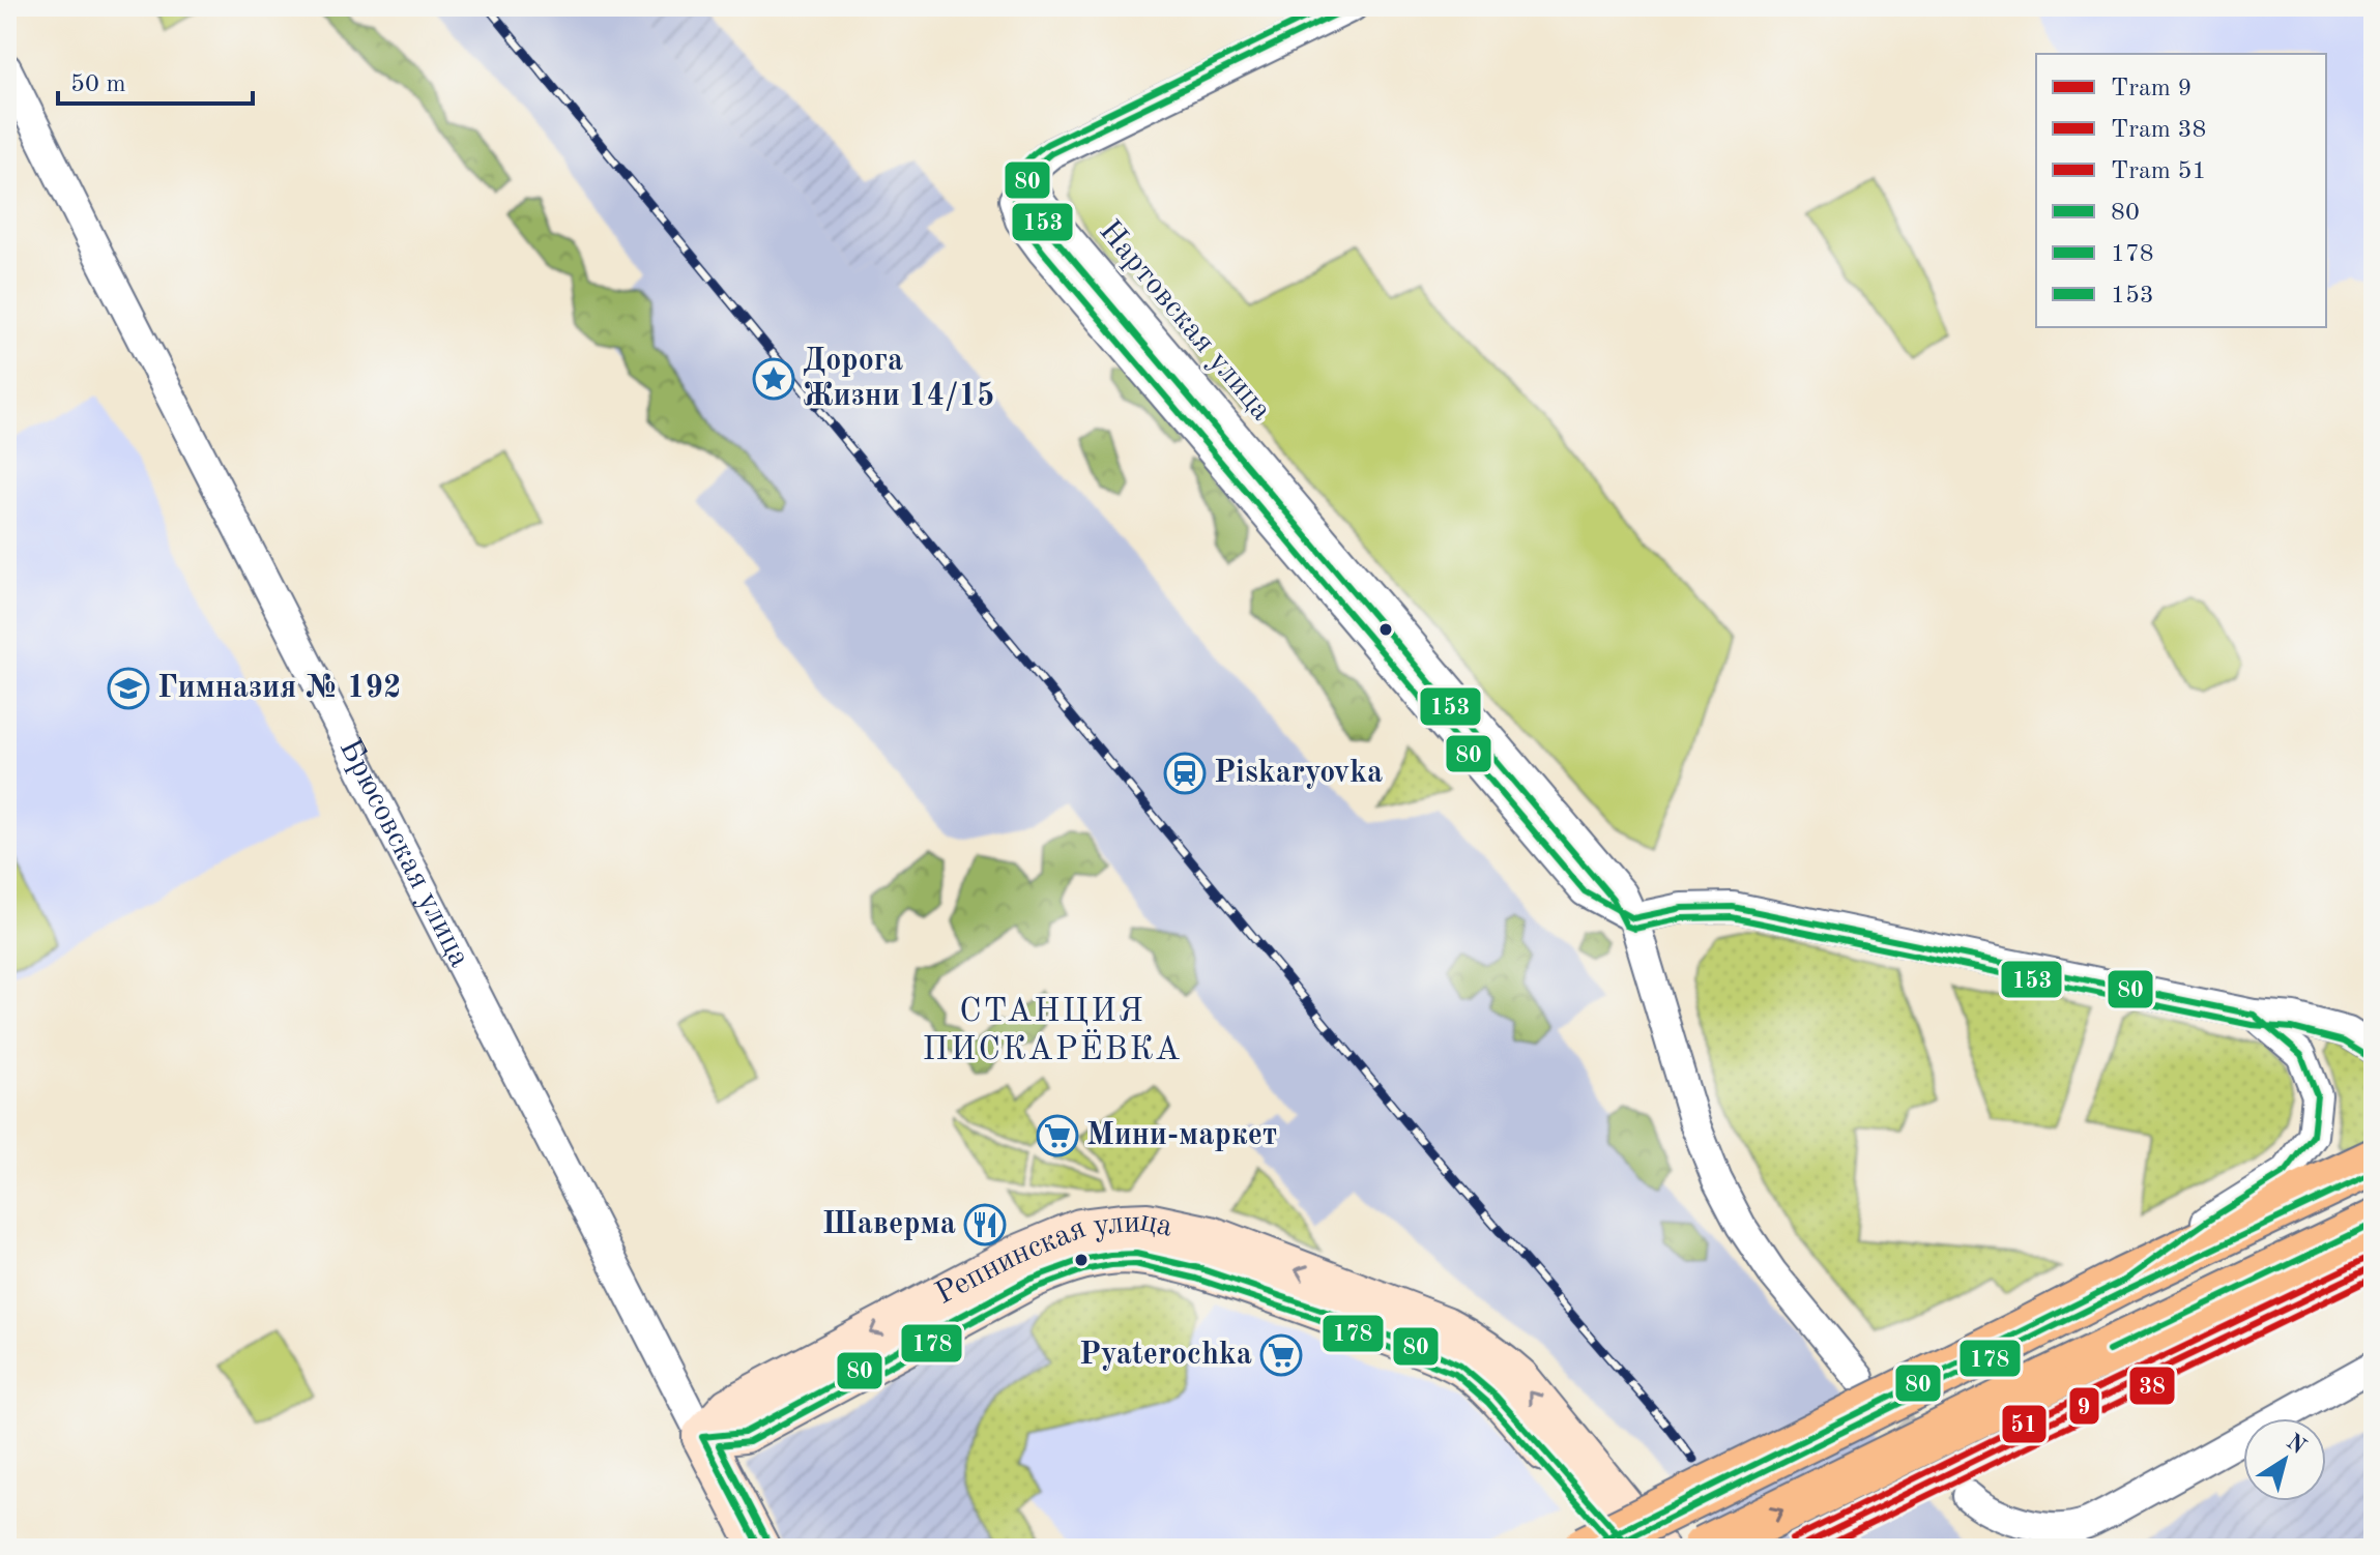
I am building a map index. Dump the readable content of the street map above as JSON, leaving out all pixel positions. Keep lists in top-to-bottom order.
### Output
{
  "streets": {
    "street": ["Нартовская улица", "Брюсовская улица", "Репнинская улица"]
  },
  "crossings": [
    ["Брюсовская улица", "Репнинская улица"]
  ],
  "one_way": ["Репнинская улица"],
  "districts": ["СТАНЦИЯ ПИСКАРЁВКА"],
  "places": {
    "place": ["Дорога Жизни 14/15"],
    "school or university": ["Гимназия № 192"],
    "station": ["Piskaryovka"],
    "supermarket": ["Мини-маркет", "Pyaterochka"],
    "restaurant": ["Шаверма"]
  },
  "lines": [
    "transit line 80",
    "transit line 153",
    "transit line 178",
    "tram line 51",
    "tram line 9",
    "tram line 38"
  ],
  "legend": [
    "Tram 9",
    "Tram 38",
    "Tram 51",
    "80",
    "178",
    "153"
  ],
  "scale_bar": "50 m",
  "north": "top right"
}
